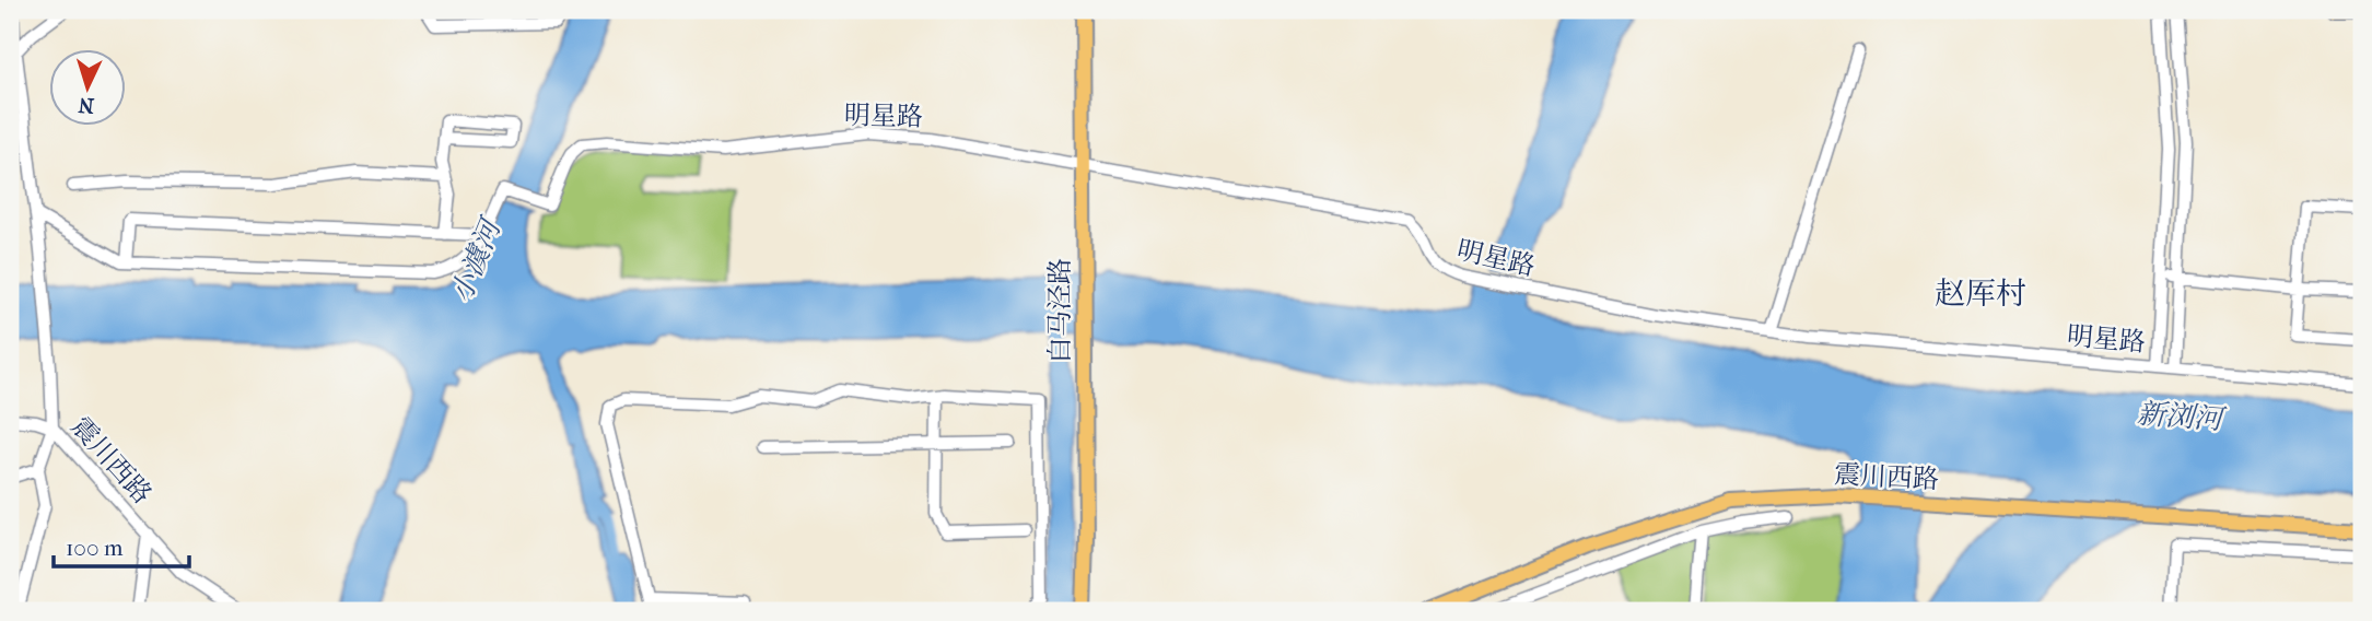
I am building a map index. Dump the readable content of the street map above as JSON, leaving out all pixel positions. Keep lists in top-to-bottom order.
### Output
{
  "streets": {
    "main road": ["白马泾路", "震川西路"],
    "street": ["明星路"]
  },
  "crossings": [
    ["明星路", "白马泾路"]
  ],
  "districts": ["赵厍村"],
  "water": ["小澞河", "新浏河"],
  "scale_bar": "100 m",
  "north": "bottom"
}
